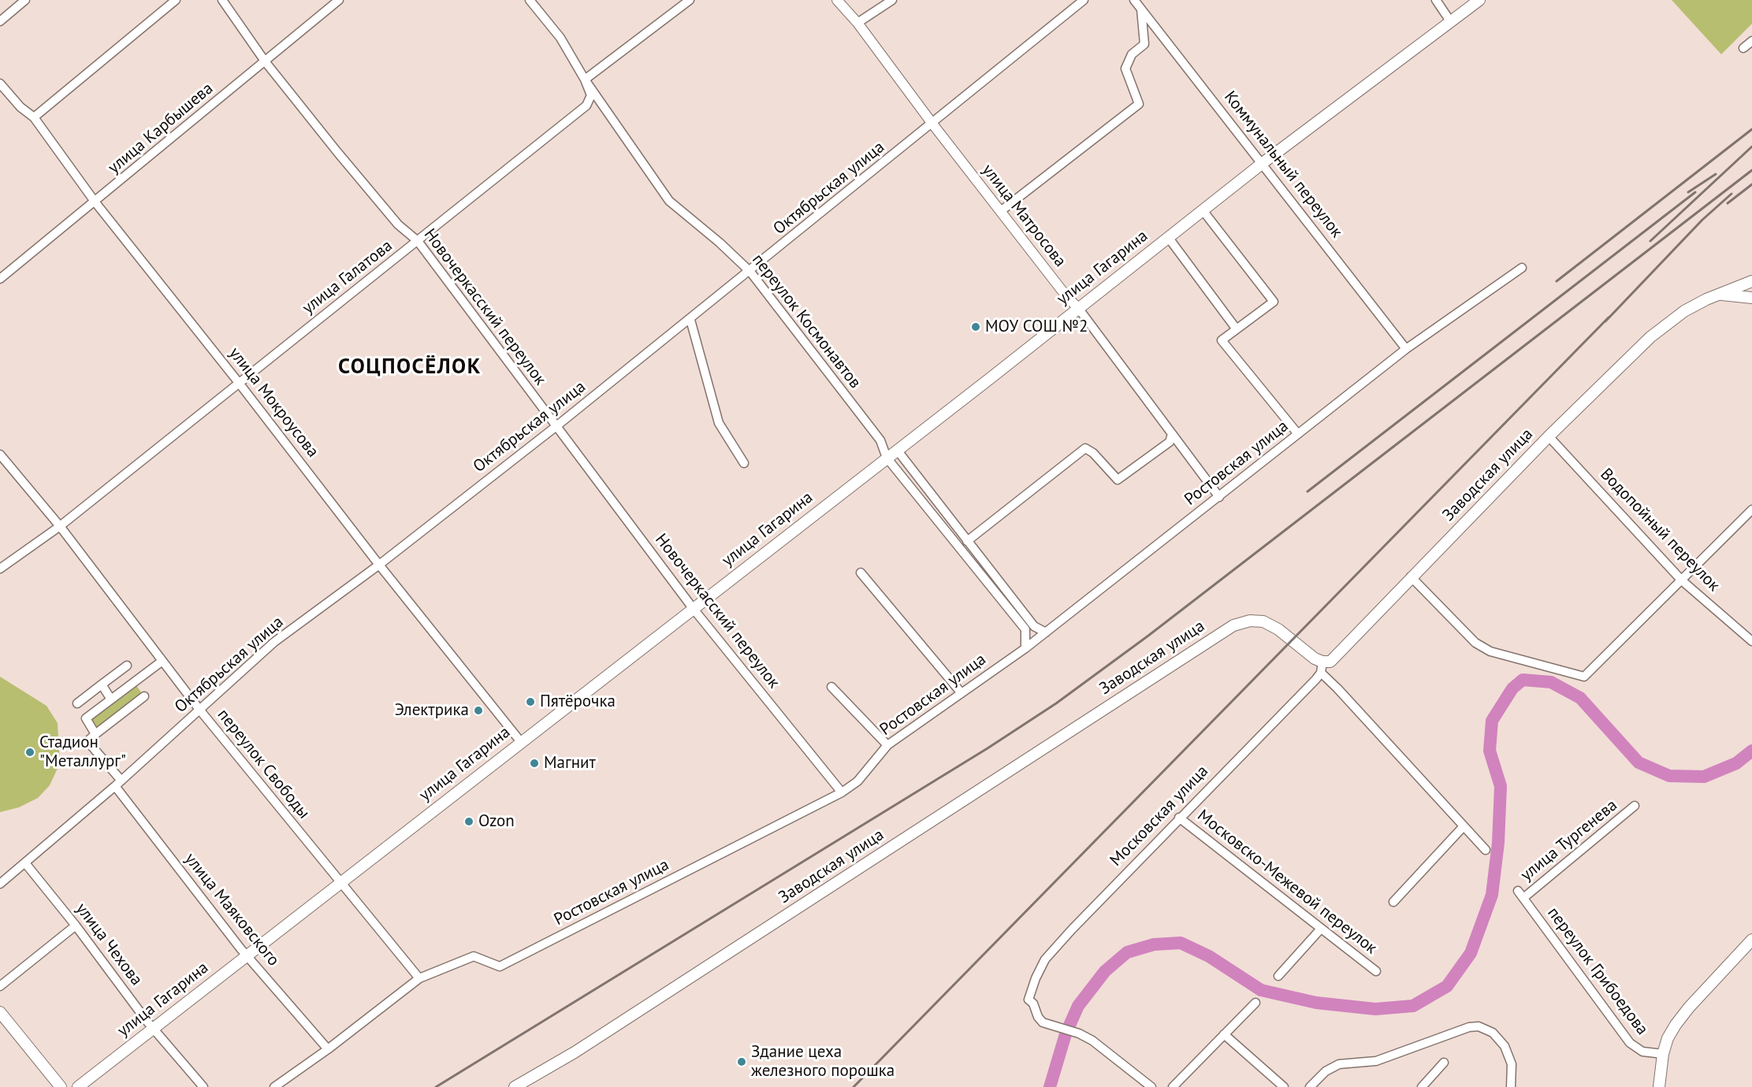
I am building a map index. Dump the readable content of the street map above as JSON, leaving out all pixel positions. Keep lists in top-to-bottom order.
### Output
{
  "streets": {
    "main road": ["улица Гагарина", "Заводская улица"],
    "street": [
      "улица Карбышева",
      "Коммунальный переулок",
      "Октябрьская улица",
      "улица Матросова",
      "улица Галатова",
      "Новочеркасский переулок",
      "переулок Космонавтов",
      "улица Мокроусова",
      "Ростовская улица",
      "Водопойный переулок",
      "переулок Свободы",
      "Московская улица",
      "улица Тургенева",
      "Московско-Межевой переулок",
      "улица Маяковского",
      "улица Чехова",
      "переулок Грибоедова"
    ]
  },
  "crossings": [
    ["улица Карбышева", "Новочеркасский переулок"],
    ["улица Карбышева", "улица Мокроусова"],
    ["Коммунальный переулок", "улица Гагарина"],
    ["Коммунальный переулок", "Ростовская улица"],
    ["Октябрьская улица", "улица Матросова"],
    ["Октябрьская улица", "Новочеркасский переулок"],
    ["Октябрьская улица", "переулок Космонавтов"],
    ["Октябрьская улица", "улица Мокроусова"],
    ["Октябрьская улица", "переулок Свободы"],
    ["Октябрьская улица", "улица Маяковского"],
    ["Октябрьская улица", "улица Чехова"],
    ["улица Матросова", "улица Гагарина"],
    ["улица Матросова", "Ростовская улица"],
    ["улица Гагарина", "Новочеркасский переулок"],
    ["улица Гагарина", "переулок Космонавтов"],
    ["улица Гагарина", "улица Мокроусова"],
    ["улица Гагарина", "переулок Свободы"],
    ["улица Гагарина", "улица Маяковского"],
    ["улица Гагарина", "улица Чехова"],
    ["улица Галатова", "Новочеркасский переулок"],
    ["улица Галатова", "переулок Космонавтов"],
    ["улица Галатова", "улица Мокроусова"],
    ["улица Галатова", "переулок Свободы"],
    ["Новочеркасский переулок", "Ростовская улица"],
    ["переулок Космонавтов", "Ростовская улица"],
    ["Ростовская улица", "переулок Свободы"],
    ["Ростовская улица", "улица Маяковского"],
    ["Заводская улица", "Водопойный переулок"],
    ["Заводская улица", "Московская улица"],
    ["Московская улица", "Московско-Межевой переулок"],
    ["улица Тургенева", "переулок Грибоедова"]
  ],
  "districts": ["СОЦПОСЁЛОК"],
  "places": [
    "МОУ СОШ №2",
    "Пятёрочка",
    "Электрика",
    "Стадион \"Металлург\"",
    "Магнит",
    "Ozon",
    "Здание цеха железного порошка"
  ]
}
